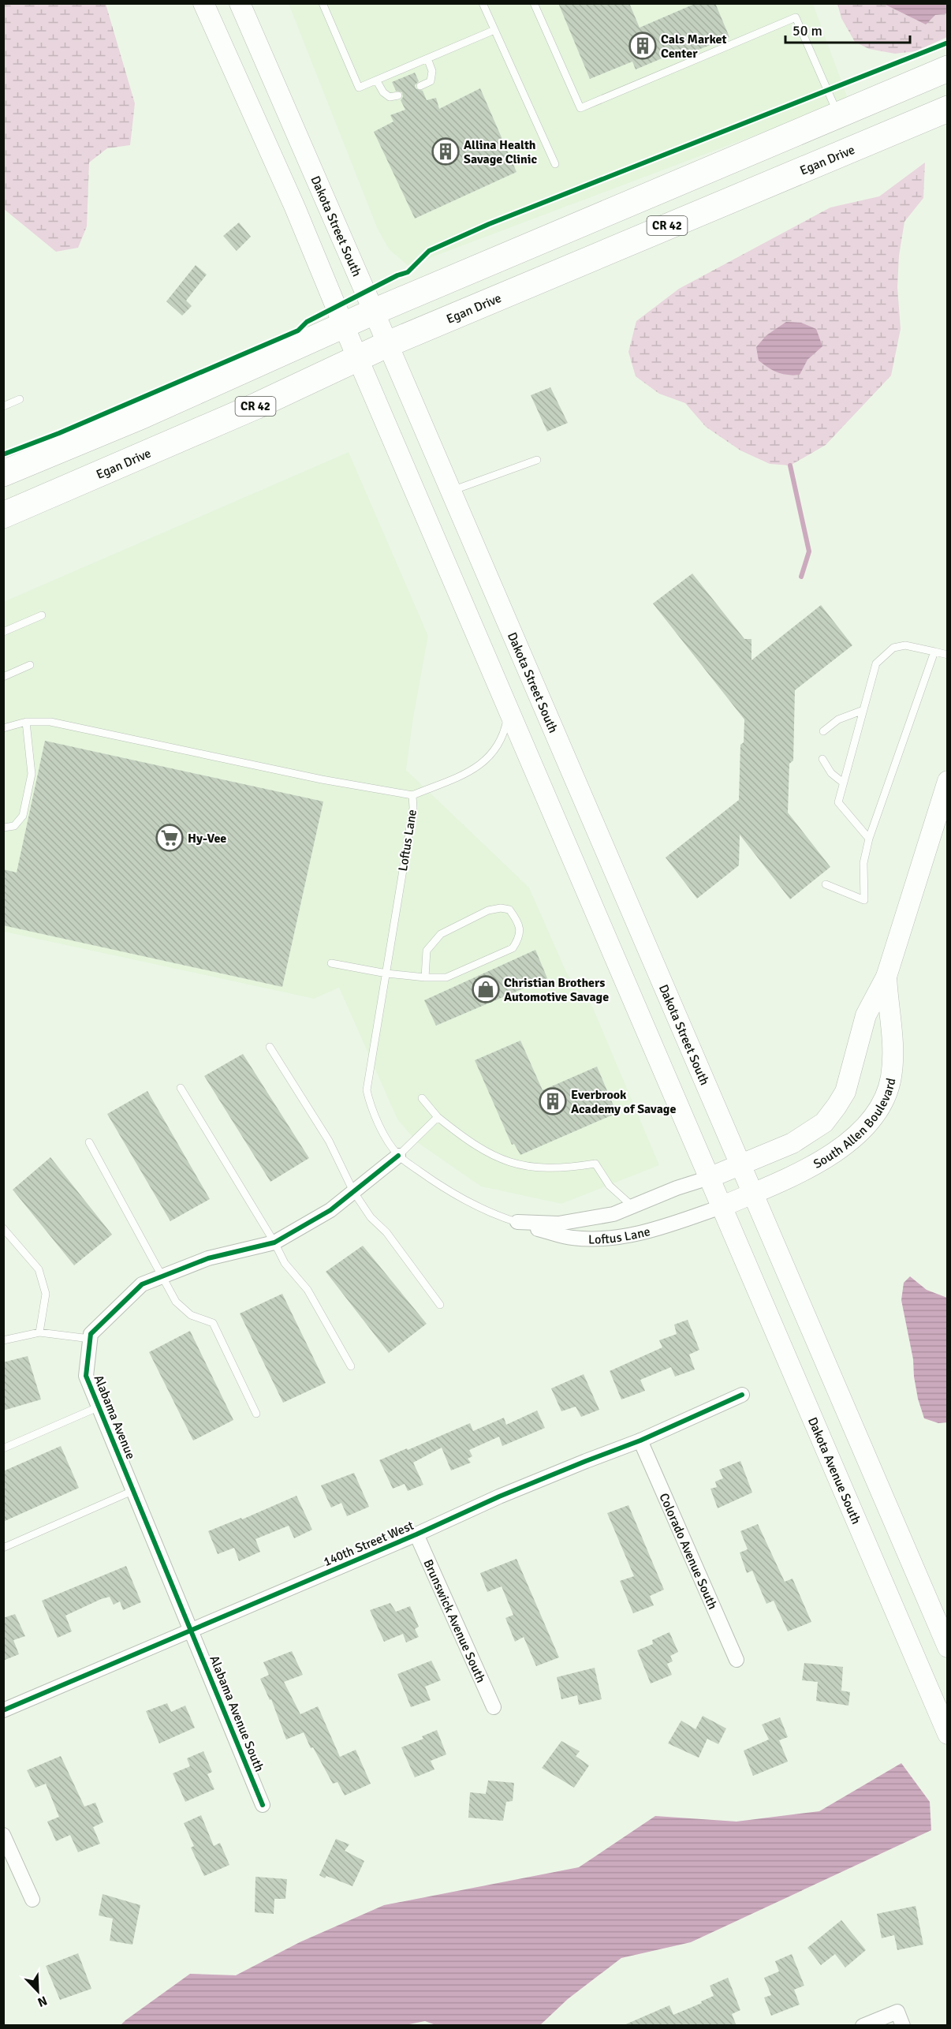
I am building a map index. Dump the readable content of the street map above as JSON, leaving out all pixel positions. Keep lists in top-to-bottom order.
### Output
{
  "streets": {
    "highway": ["Egan Drive", "CR 42"],
    "main road": ["Dakota Street South", "South Allen Boulevard", "Dakota Avenue South"],
    "street": [
      "Loftus Lane",
      "Alabama Avenue",
      "140th Street West",
      "Colorado Avenue South",
      "Brunswick Avenue South",
      "Alabama Avenue South"
    ]
  },
  "crossings": [
    ["Egan Drive", "Dakota Street South"],
    ["Dakota Street South", "CR 42"],
    ["Dakota Street South", "South Allen Boulevard"],
    ["Loftus Lane", "South Allen Boulevard"],
    ["Loftus Lane", "Dakota Avenue South"],
    ["South Allen Boulevard", "Dakota Avenue South"],
    ["Alabama Avenue", "140th Street West"],
    ["Alabama Avenue", "Alabama Avenue South"],
    ["140th Street West", "Colorado Avenue South"],
    ["140th Street West", "Brunswick Avenue South"],
    ["140th Street West", "Alabama Avenue South"]
  ],
  "places": {
    "building": ["Cals Market Center", "Allina Health Savage Clinic", "Everbrook Academy of Savage"],
    "supermarket": ["Hy-Vee"],
    "shop": ["Christian Brothers Automotive Savage"]
  },
  "scale_bar": "50 m",
  "north": "bottom right"
}
